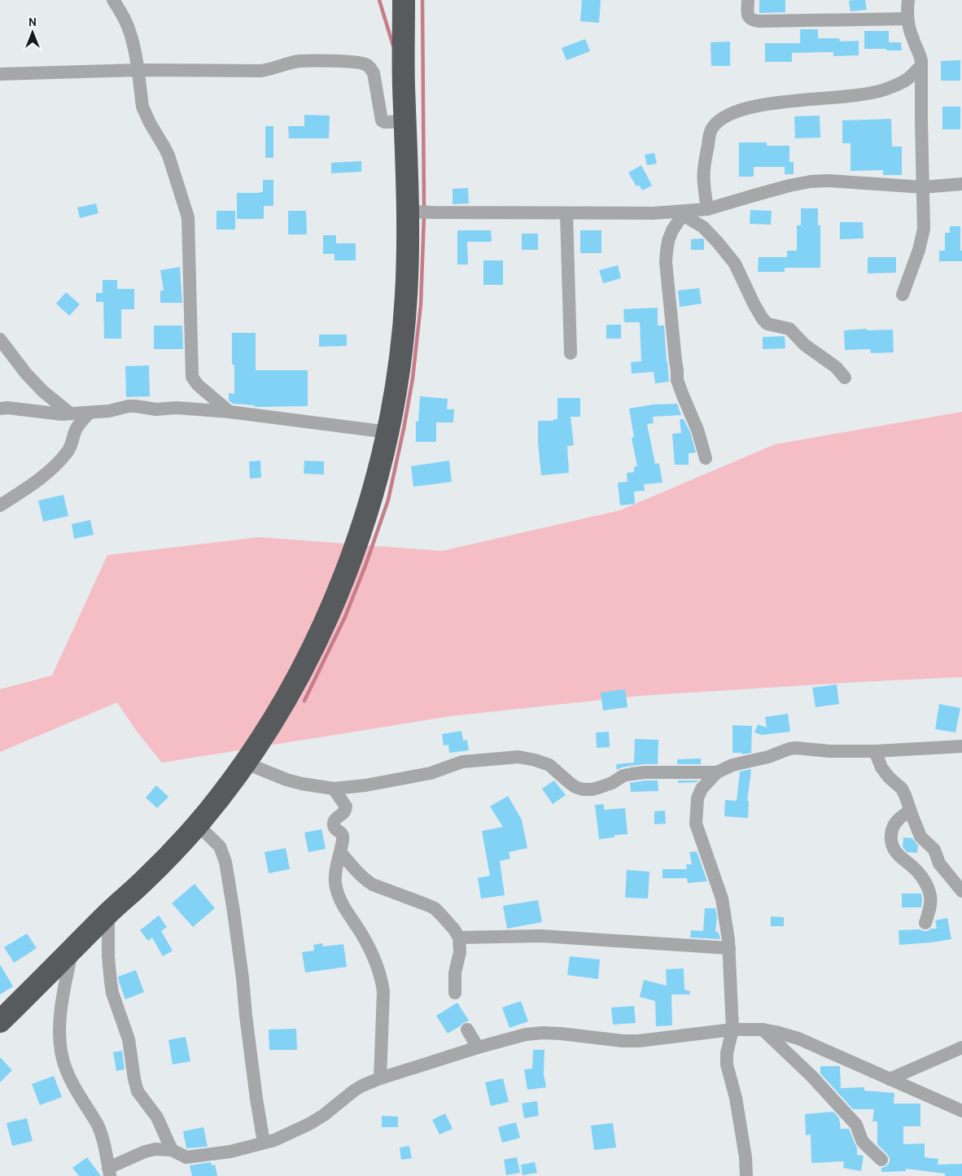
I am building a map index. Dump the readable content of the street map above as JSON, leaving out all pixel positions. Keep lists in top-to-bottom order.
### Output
{
  "north": "top"
}
